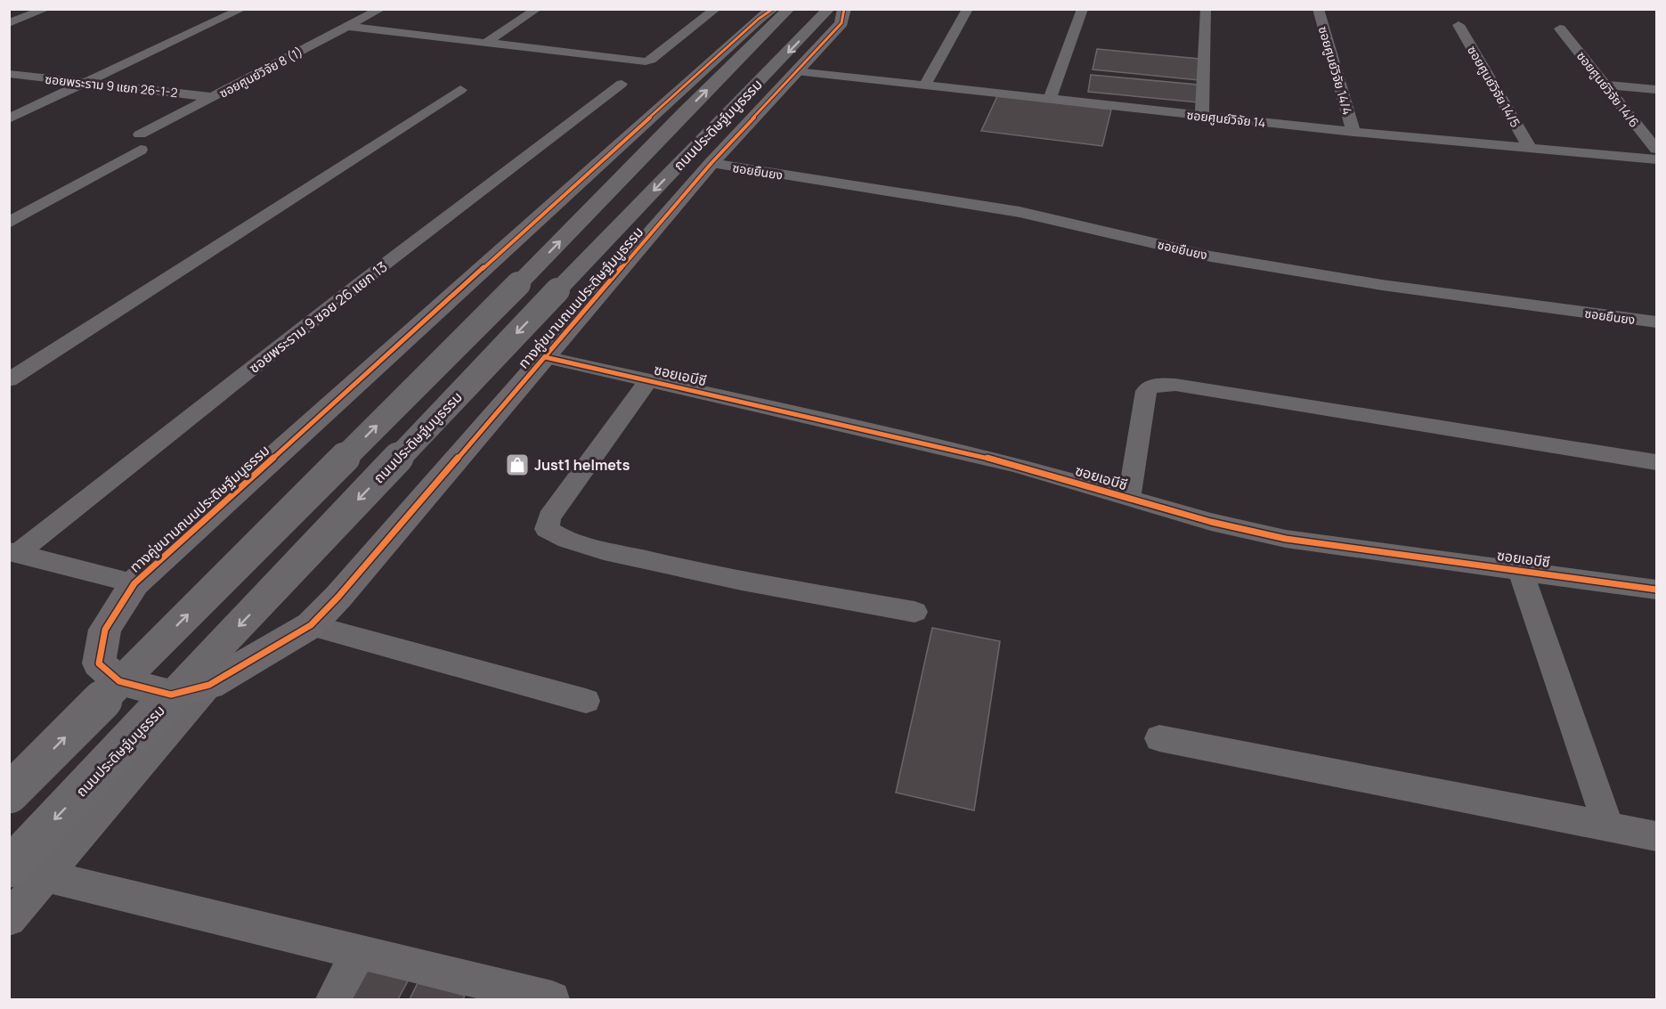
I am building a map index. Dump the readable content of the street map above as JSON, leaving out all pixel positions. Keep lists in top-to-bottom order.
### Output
{
  "streets": {
    "main road": ["ถนนประดิษฐ์มนูธรรม"],
    "street": [
      "ซอยศูนย์วิจัย 14/4",
      "ซอยศูนย์วิจัย 8 (1)",
      "ซอยพระราม 9 แยก 26-1-2",
      "ซอยศูนย์วิจัย 14/5",
      "ซอยศูนย์วิจัย 14/6",
      "ซอยศูนย์วิจัย 14",
      "ซอยยืนยง",
      "ทางคู่ขนานถนนประดิษฐ์มนูธรรม",
      "ซอยพระราม 9 ซอย 26 แยก 13",
      "ซอยเอบีซี"
    ]
  },
  "crossings": [
    ["ซอยศูนย์วิจัย 14/4", "ซอยศูนย์วิจัย 14"],
    ["ซอยศูนย์วิจัย 8 (1)", "ซอยพระราม 9 แยก 26-1-2"],
    ["ซอยศูนย์วิจัย 14/5", "ซอยศูนย์วิจัย 14"],
    ["ซอยศูนย์วิจัย 14", "ทางคู่ขนานถนนประดิษฐ์มนูธรรม"],
    ["ถนนประดิษฐ์มนูธรรม", "ทางคู่ขนานถนนประดิษฐ์มนูธรรม"],
    ["ซอยยืนยง", "ทางคู่ขนานถนนประดิษฐ์มนูธรรม"],
    ["ทางคู่ขนานถนนประดิษฐ์มนูธรรม", "ซอยเอบีซี"]
  ],
  "places": {
    "shop": ["Just1 helmets"]
  }
}
